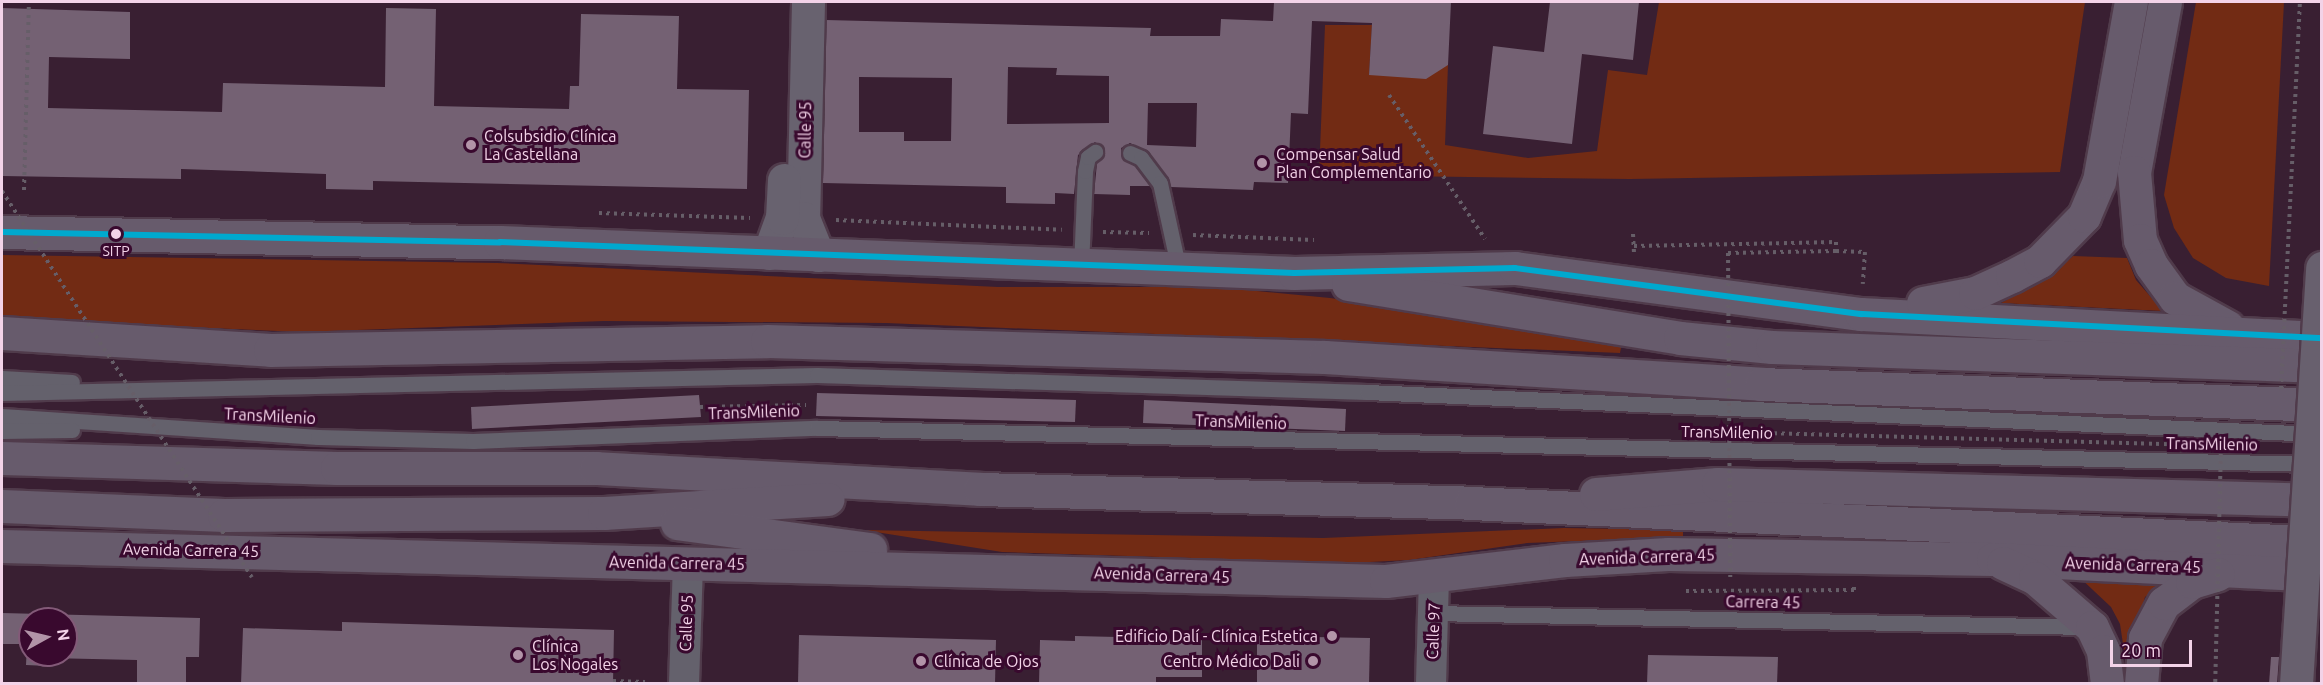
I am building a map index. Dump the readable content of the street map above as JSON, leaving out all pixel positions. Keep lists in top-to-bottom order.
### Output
{
  "streets": {
    "highway": ["Avenida Carrera 45"],
    "street": ["Calle 95", "Calle 97"],
    "lane": ["TransMilenio", "Carrera 45"]
  },
  "crossings": [
    ["Calle 95", "Avenida Carrera 45"],
    ["Avenida Carrera 45", "Calle 97"],
    ["Carrera 45", "Calle 97"]
  ],
  "places": [
    "Colsubsidio Clínica La Castellana",
    "Compensar Salud Plan Complementario",
    "SITP",
    "Edificio Dalí - Clínica Estetica",
    "Clínica Los Nogales",
    "Clínica de Ojos",
    "Centro Médico Dali"
  ],
  "scale_bar": "20 m",
  "north": "right"
}
